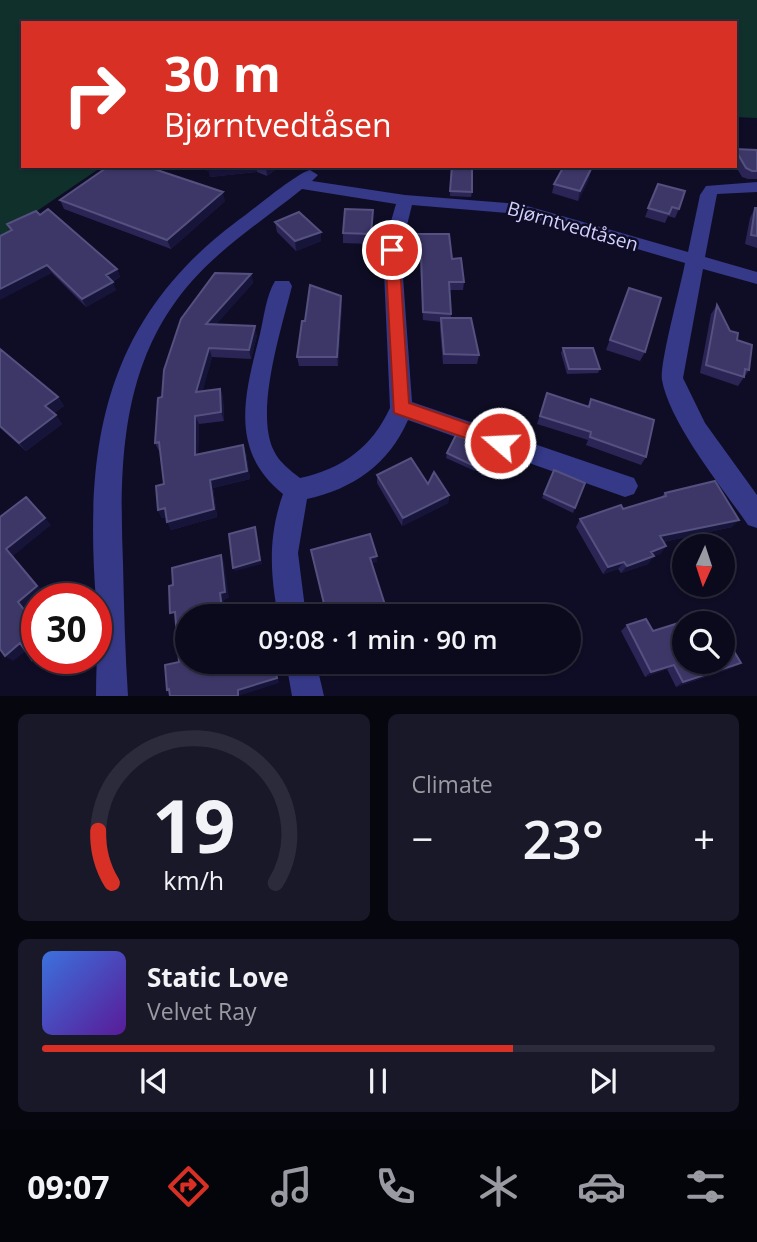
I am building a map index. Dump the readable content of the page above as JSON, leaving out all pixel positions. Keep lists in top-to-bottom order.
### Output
{
  "streets": {
    "street": ["Bjørntvedtåsen"]
  },
  "north": "bottom",
  "page": {
    "turn": ["30 m", "Bjørntvedtåsen"],
    "limit": "30",
    "trip": "09:08 · 1 min · 90 m",
    "tile": "Climate",
    "heat": ["−", "23°", "+"],
    "song": ["Static Love", "Velvet Ray"],
    "tabs": "09:07",
    "gauge": ["19", "km/h"]
  }
}
